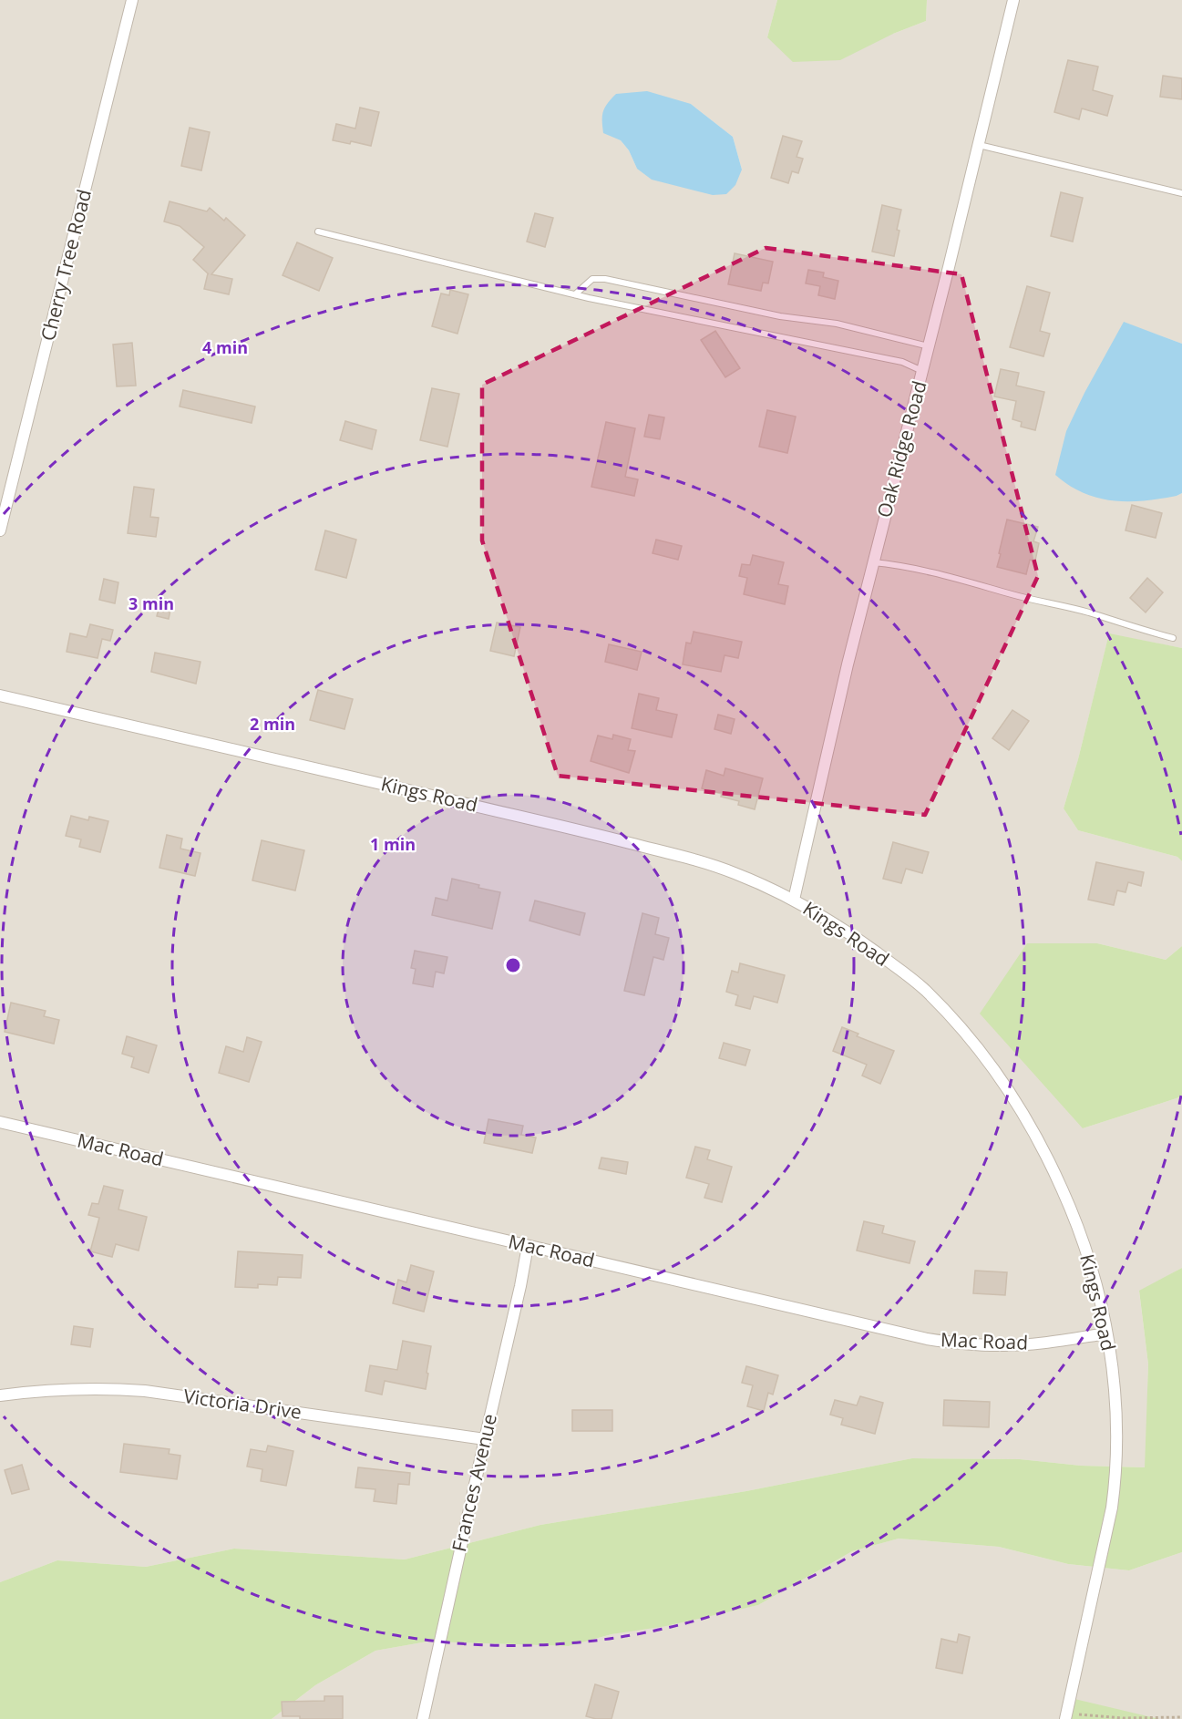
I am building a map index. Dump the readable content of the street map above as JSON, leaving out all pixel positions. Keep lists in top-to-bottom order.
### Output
{
  "streets": {
    "street": [
      "Cherry Tree Road",
      "Oak Ridge Road",
      "Kings Road",
      "Mac Road",
      "Victoria Drive",
      "Frances Avenue"
    ]
  },
  "crossings": [
    ["Oak Ridge Road", "Kings Road"],
    ["Kings Road", "Mac Road"],
    ["Mac Road", "Frances Avenue"],
    ["Victoria Drive", "Frances Avenue"]
  ],
  "rings": [
    "4 min",
    "3 min",
    "2 min",
    "1 min"
  ]
}
